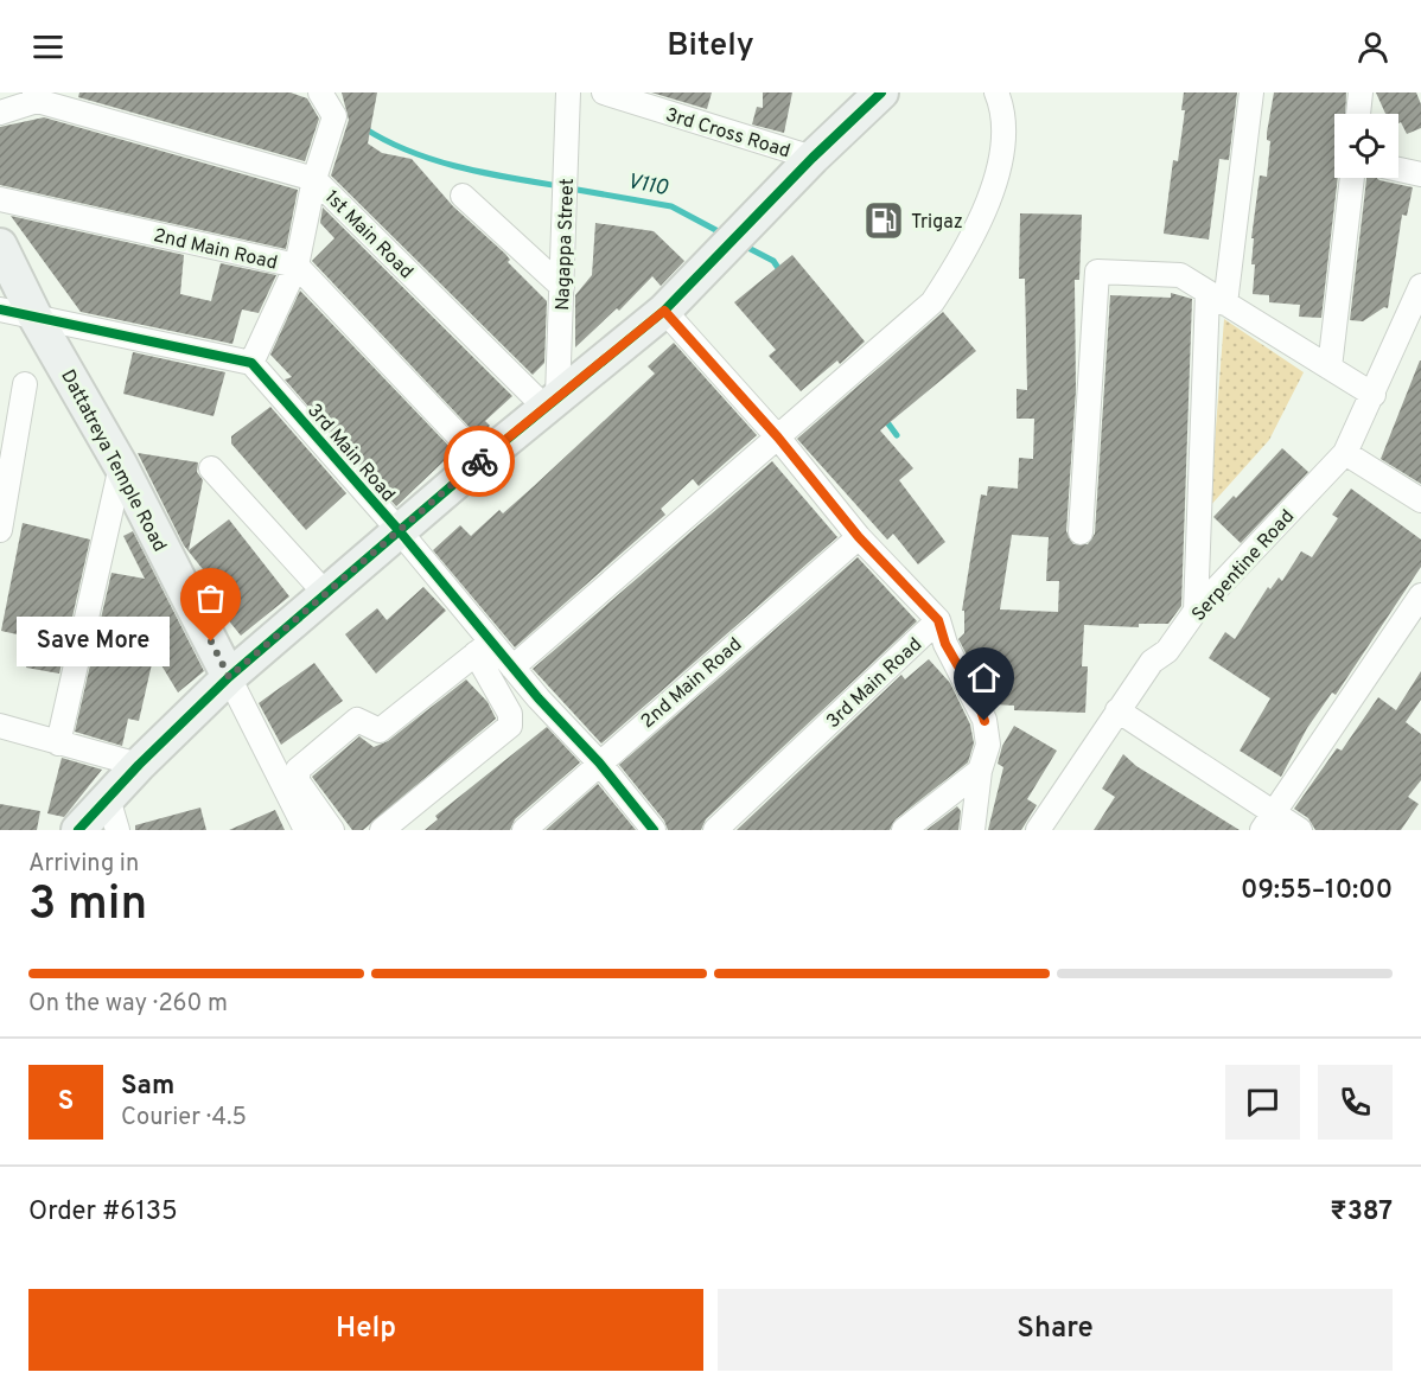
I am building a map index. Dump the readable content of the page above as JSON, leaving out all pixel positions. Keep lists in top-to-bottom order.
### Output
{
  "streets": {
    "street": [
      "3rd Cross Road",
      "1st Main Road",
      "Nagappa Street",
      "2nd Main Road",
      "3rd Main Road",
      "Dattatreya Temple Road",
      "Serpentine Road"
    ]
  },
  "crossings": [
    ["1st Main Road", "Nagappa Street"],
    ["2nd Main Road", "3rd Main Road"]
  ],
  "water": ["V110"],
  "places": {
    "fuel station": ["Trigaz"],
    "other": ["Save More"]
  },
  "page": {
    "header": "Bitely",
    "bubble": "Save More",
    "heading": ["3 min", "Arriving in", "09:55–10:00"],
    "panel": [
      "Sam",
      "Courier · 4.5",
      "Order #6135",
      "₹387"
    ],
    "bar": "On the way · 260 m",
    "round": "S",
    "buttons": ["Help", "Share"]
  }
}
